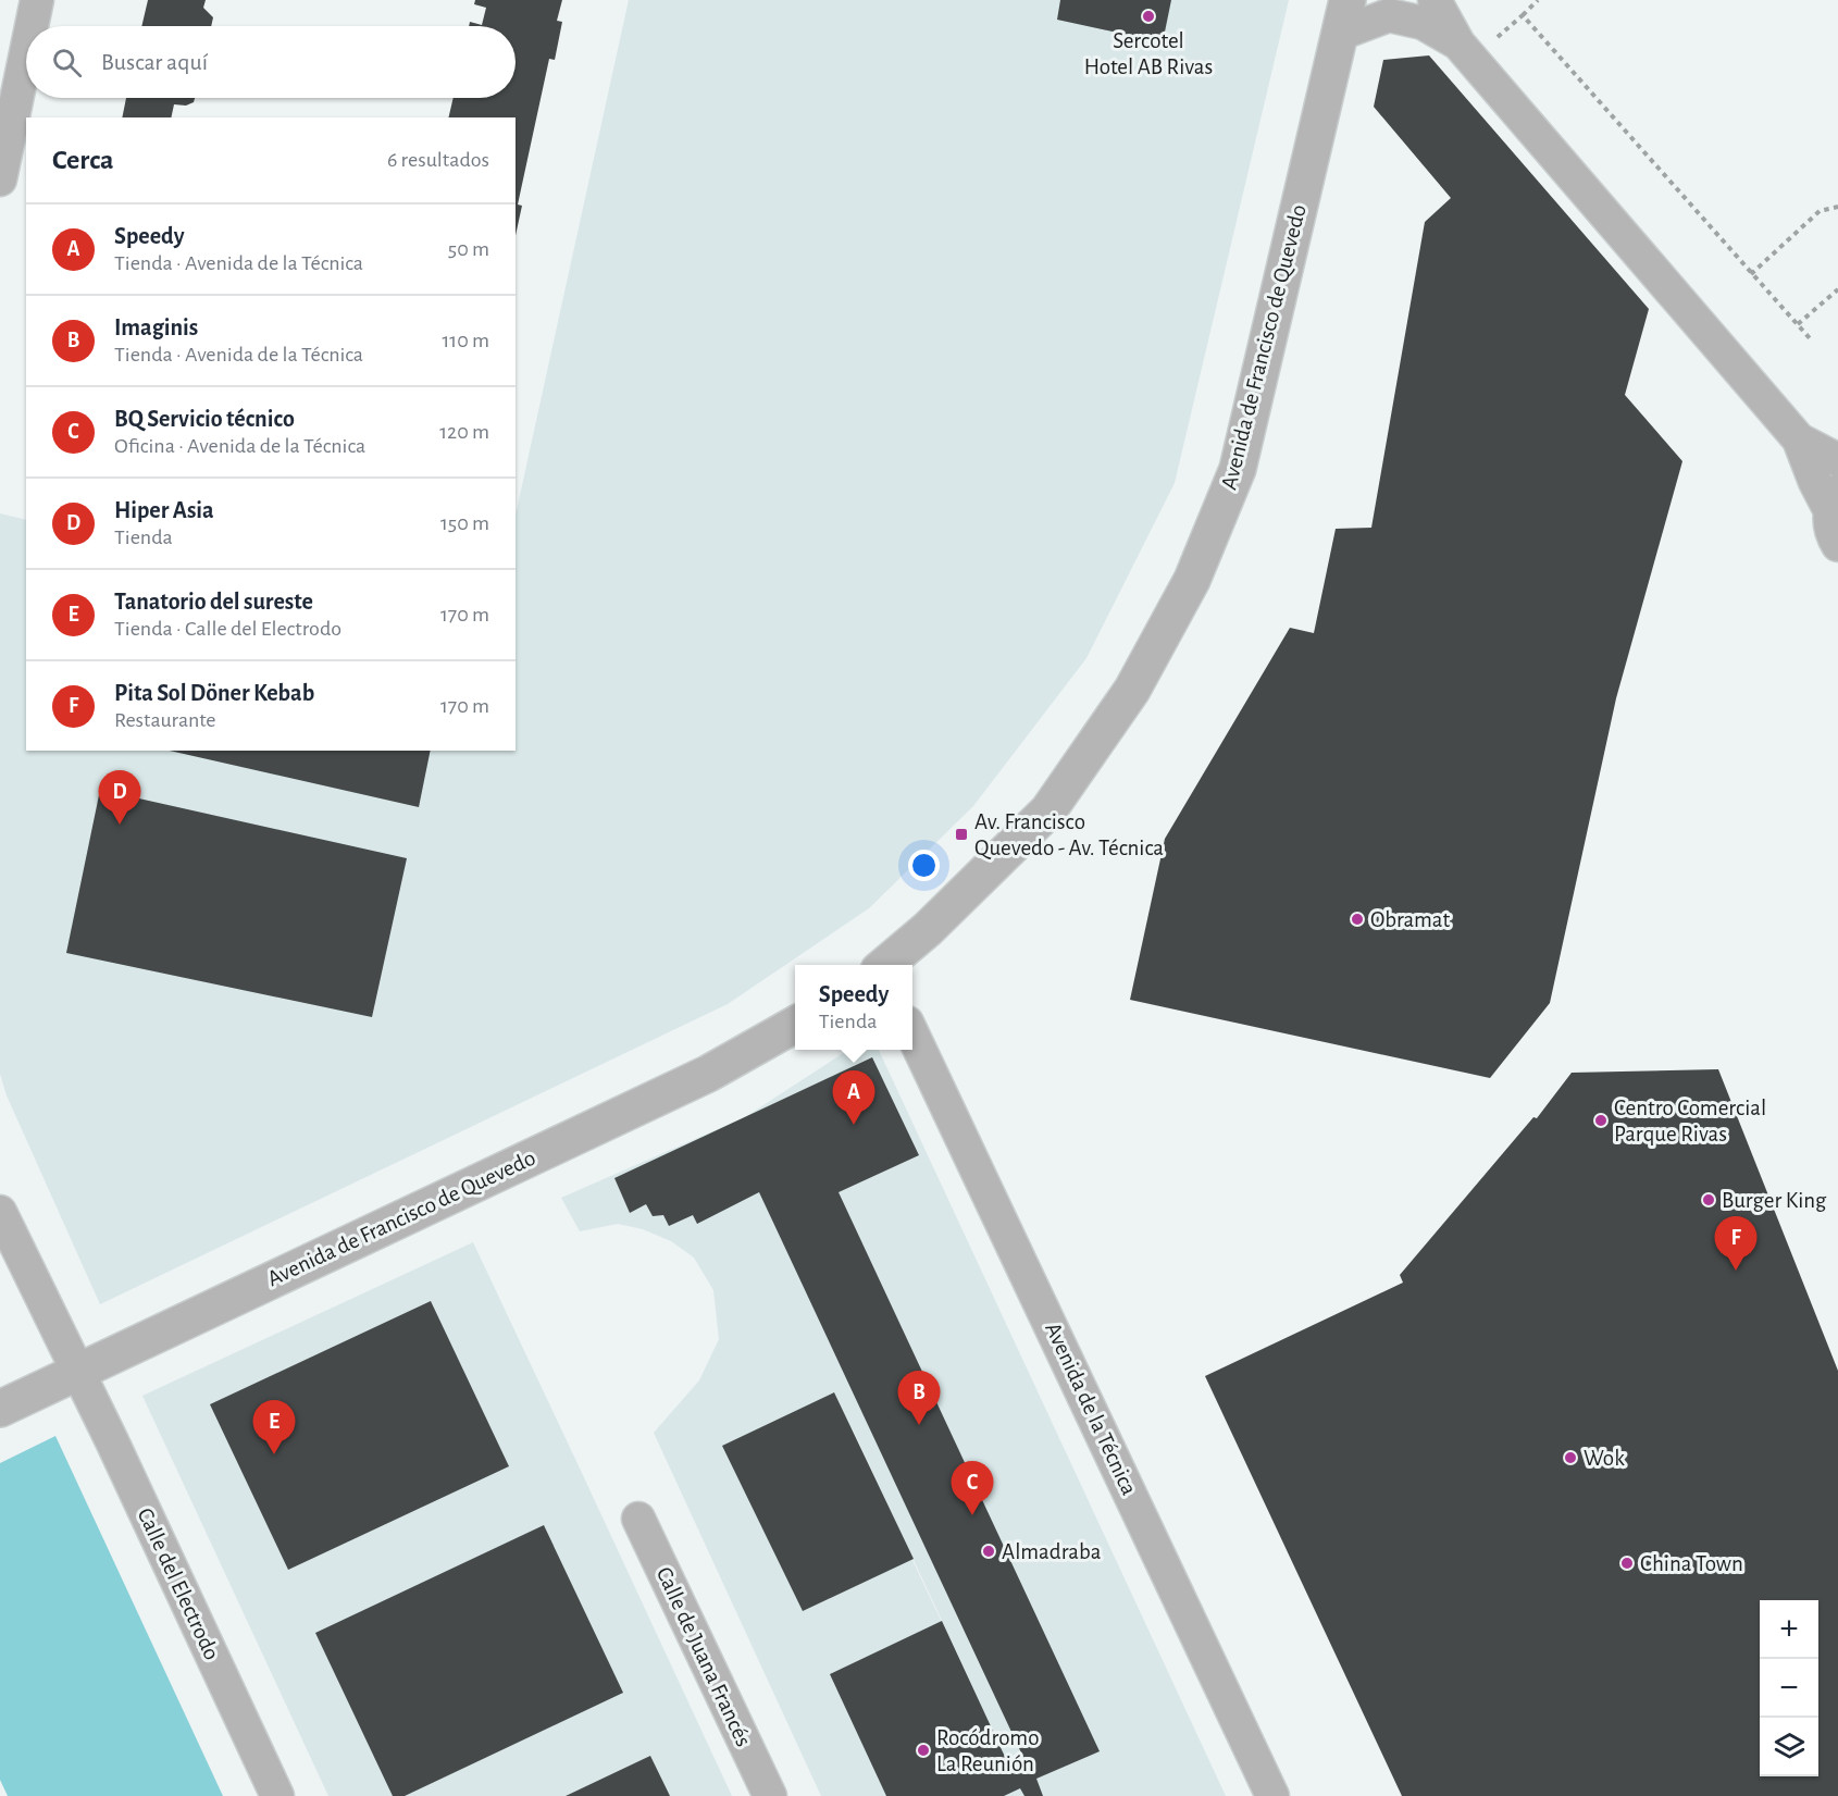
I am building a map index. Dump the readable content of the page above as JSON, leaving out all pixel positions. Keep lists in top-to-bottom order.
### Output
{
  "streets": {
    "street": [
      "Avenida de Francisco de Quevedo",
      "Avenida de la Técnica",
      "Calle del Electrodo",
      "Calle de Juana Francés"
    ]
  },
  "crossings": [
    ["Avenida de Francisco de Quevedo", "Calle del Electrodo"]
  ],
  "places": {
    "other": [
      "Sercotel Hotel AB Rivas",
      "Obramat",
      "Centro Comercial Parque Rivas",
      "Burger King",
      "Wok",
      "Almadraba",
      "China Town",
      "Rocódromo La Reunión"
    ],
    "transit": ["Av. Francisco Quevedo - Av. Técnica"]
  },
  "page": {
    "search": "Buscar aquí",
    "heading": ["Cerca", "6 resultados"],
    "list": [
      {
        "mark": "A",
        "name": "Speedy",
        "note": "Tienda · Avenida de la Técnica",
        "value": "50 m"
      },
      {
        "mark": "B",
        "name": "Imaginis",
        "note": "Tienda · Avenida de la Técnica",
        "value": "110 m"
      },
      {
        "mark": "C",
        "name": "BQ Servicio técnico",
        "note": "Oficina · Avenida de la Técnica",
        "value": "120 m"
      },
      {
        "mark": "D",
        "name": "Hiper Asia",
        "note": "Tienda",
        "value": "150 m"
      },
      {
        "mark": "E",
        "name": "Tanatorio del sureste",
        "note": "Tienda · Calle del Electrodo",
        "value": "170 m"
      },
      {
        "mark": "F",
        "name": "Pita Sol Döner Kebab",
        "note": "Restaurante",
        "value": "170 m"
      }
    ],
    "pins": [
      "D",
      "A",
      "F",
      "B",
      "E",
      "C"
    ],
    "popup": ["Speedy", "Tienda"],
    "map_buttons": ["+", "−"]
  }
}
